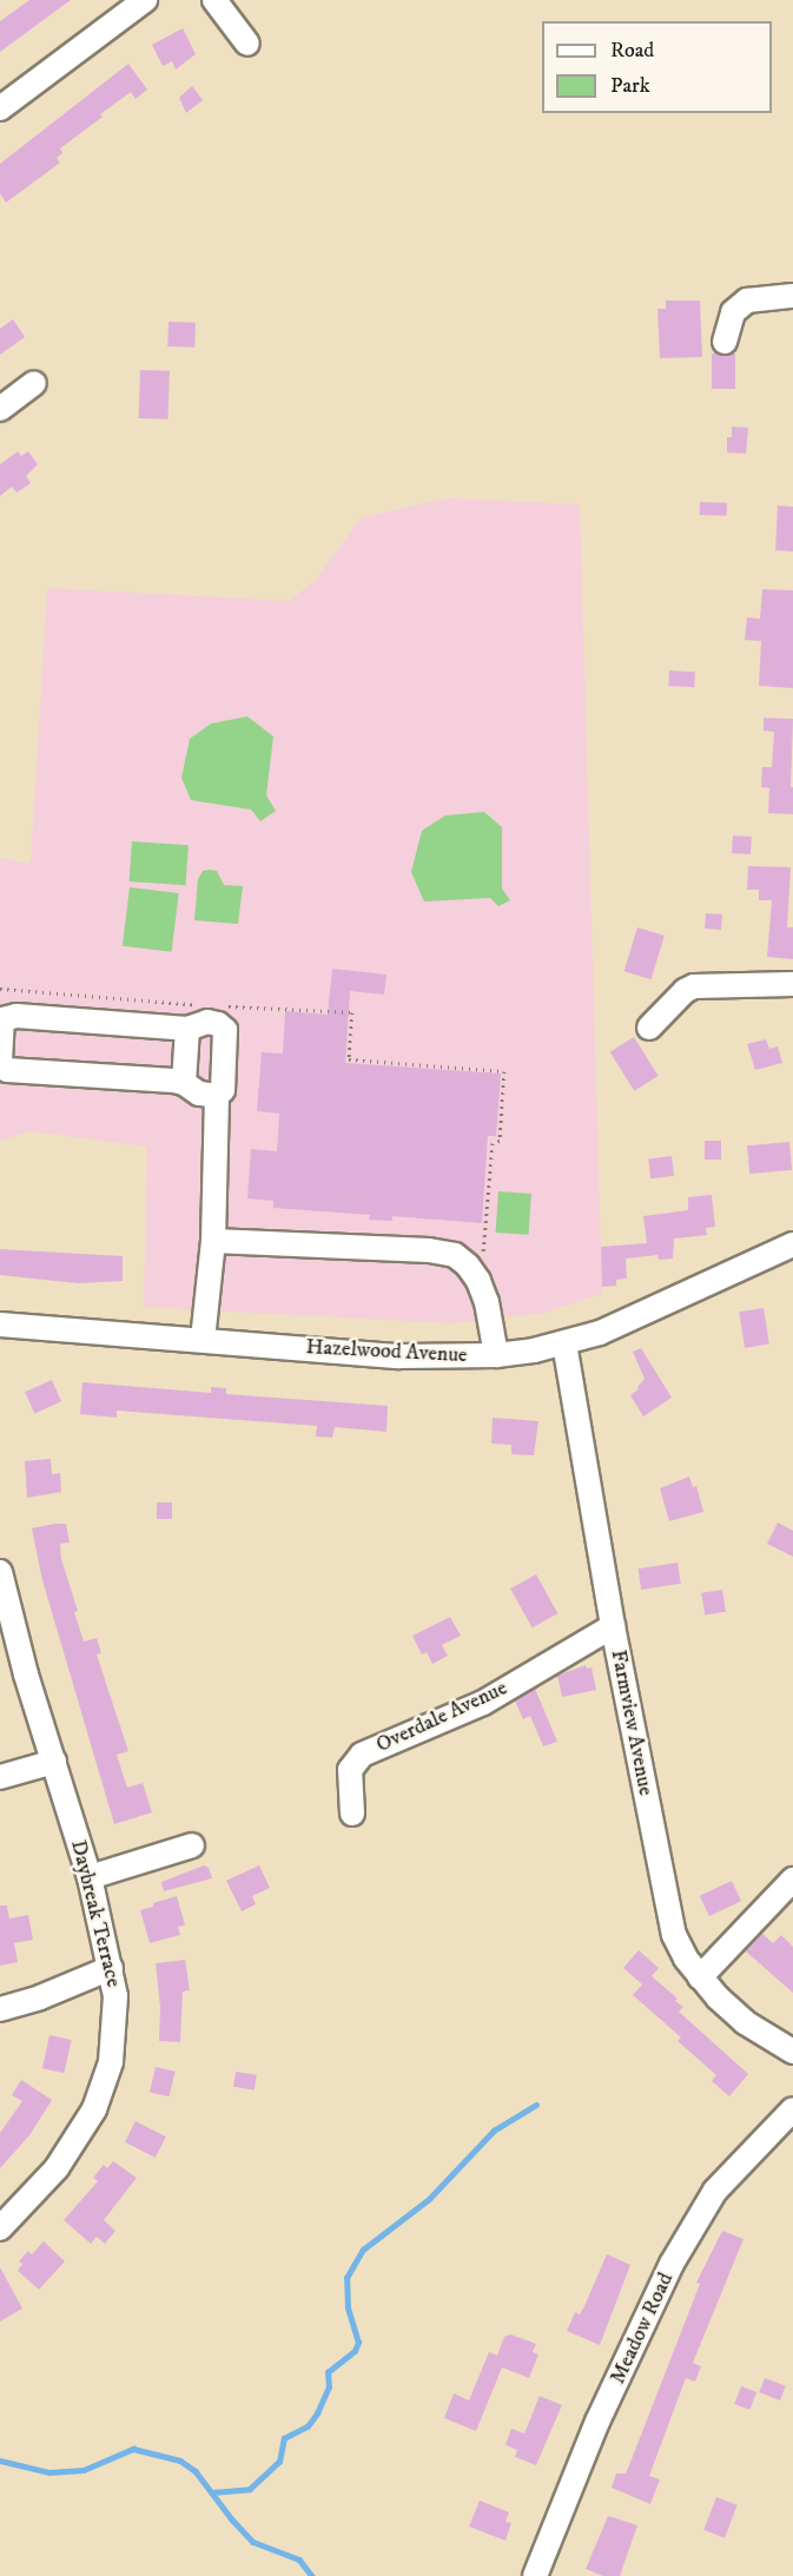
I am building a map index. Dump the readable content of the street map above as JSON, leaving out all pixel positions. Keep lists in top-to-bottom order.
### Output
{
  "streets": {
    "street": [
      "Hazelwood Avenue",
      "Overdale Avenue",
      "Farmview Avenue",
      "Daybreak Terrace",
      "Meadow Road"
    ]
  },
  "crossings": [
    ["Hazelwood Avenue", "Farmview Avenue"],
    ["Overdale Avenue", "Farmview Avenue"]
  ],
  "legend": ["Road", "Park"]
}
